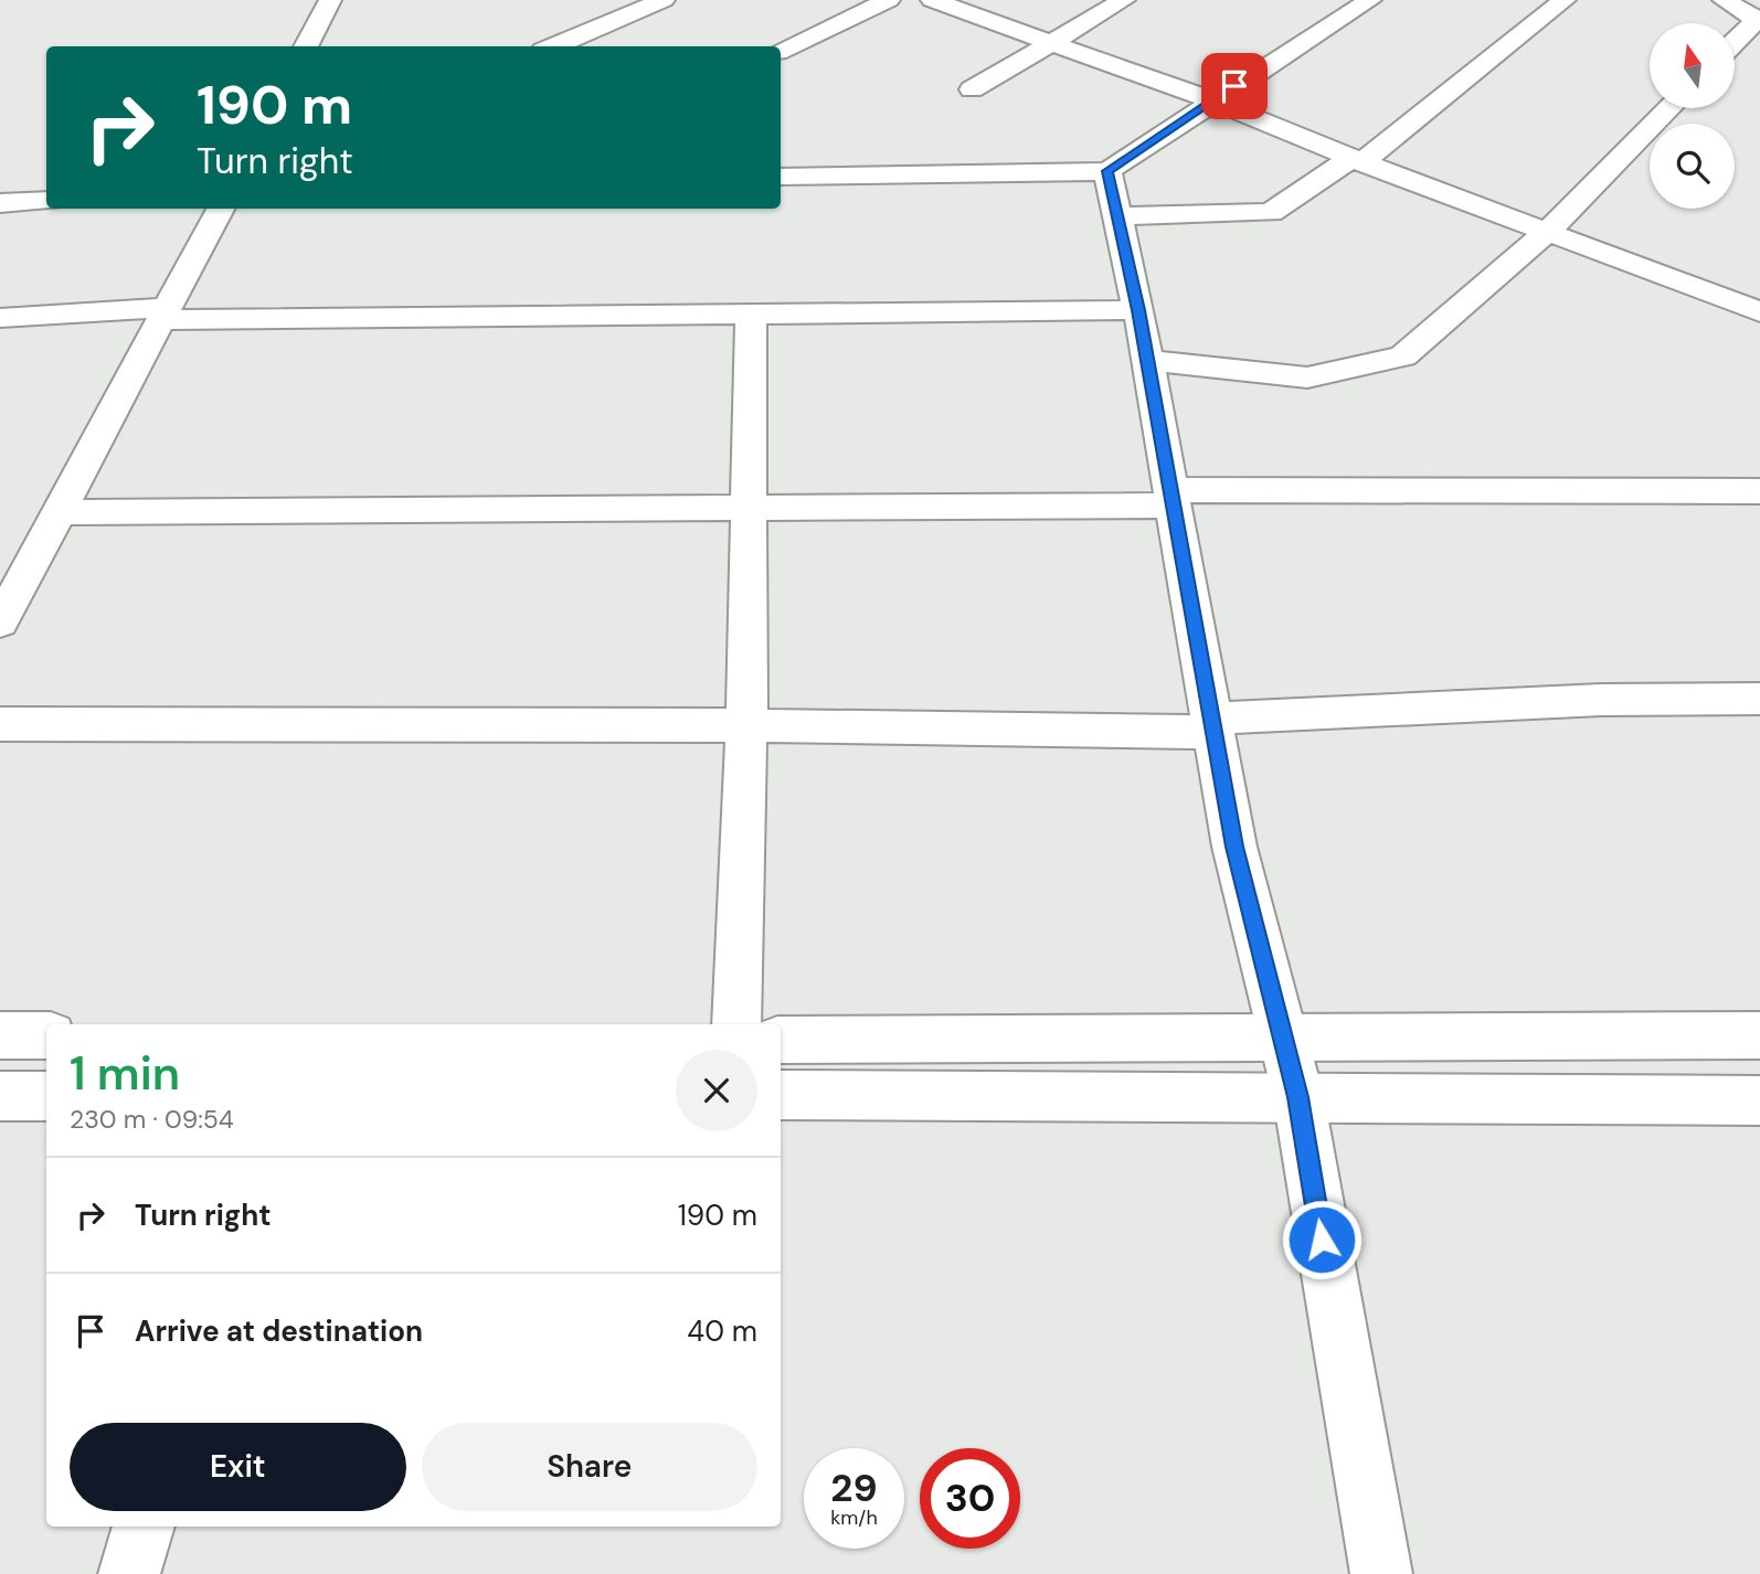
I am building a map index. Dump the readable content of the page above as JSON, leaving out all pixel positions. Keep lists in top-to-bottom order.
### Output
{
  "north": "top",
  "page": {
    "turn": ["190 m", "Turn right"],
    "heading": ["1 min", "230 m · 09:54"],
    "list": [
      {
        "name": "Turn right",
        "value": "190 m"
      },
      {
        "name": "Arrive at destination",
        "value": "40 m"
      }
    ],
    "buttons": ["Exit", "Share"],
    "speed": "29 km/h",
    "limit": "30"
  }
}
